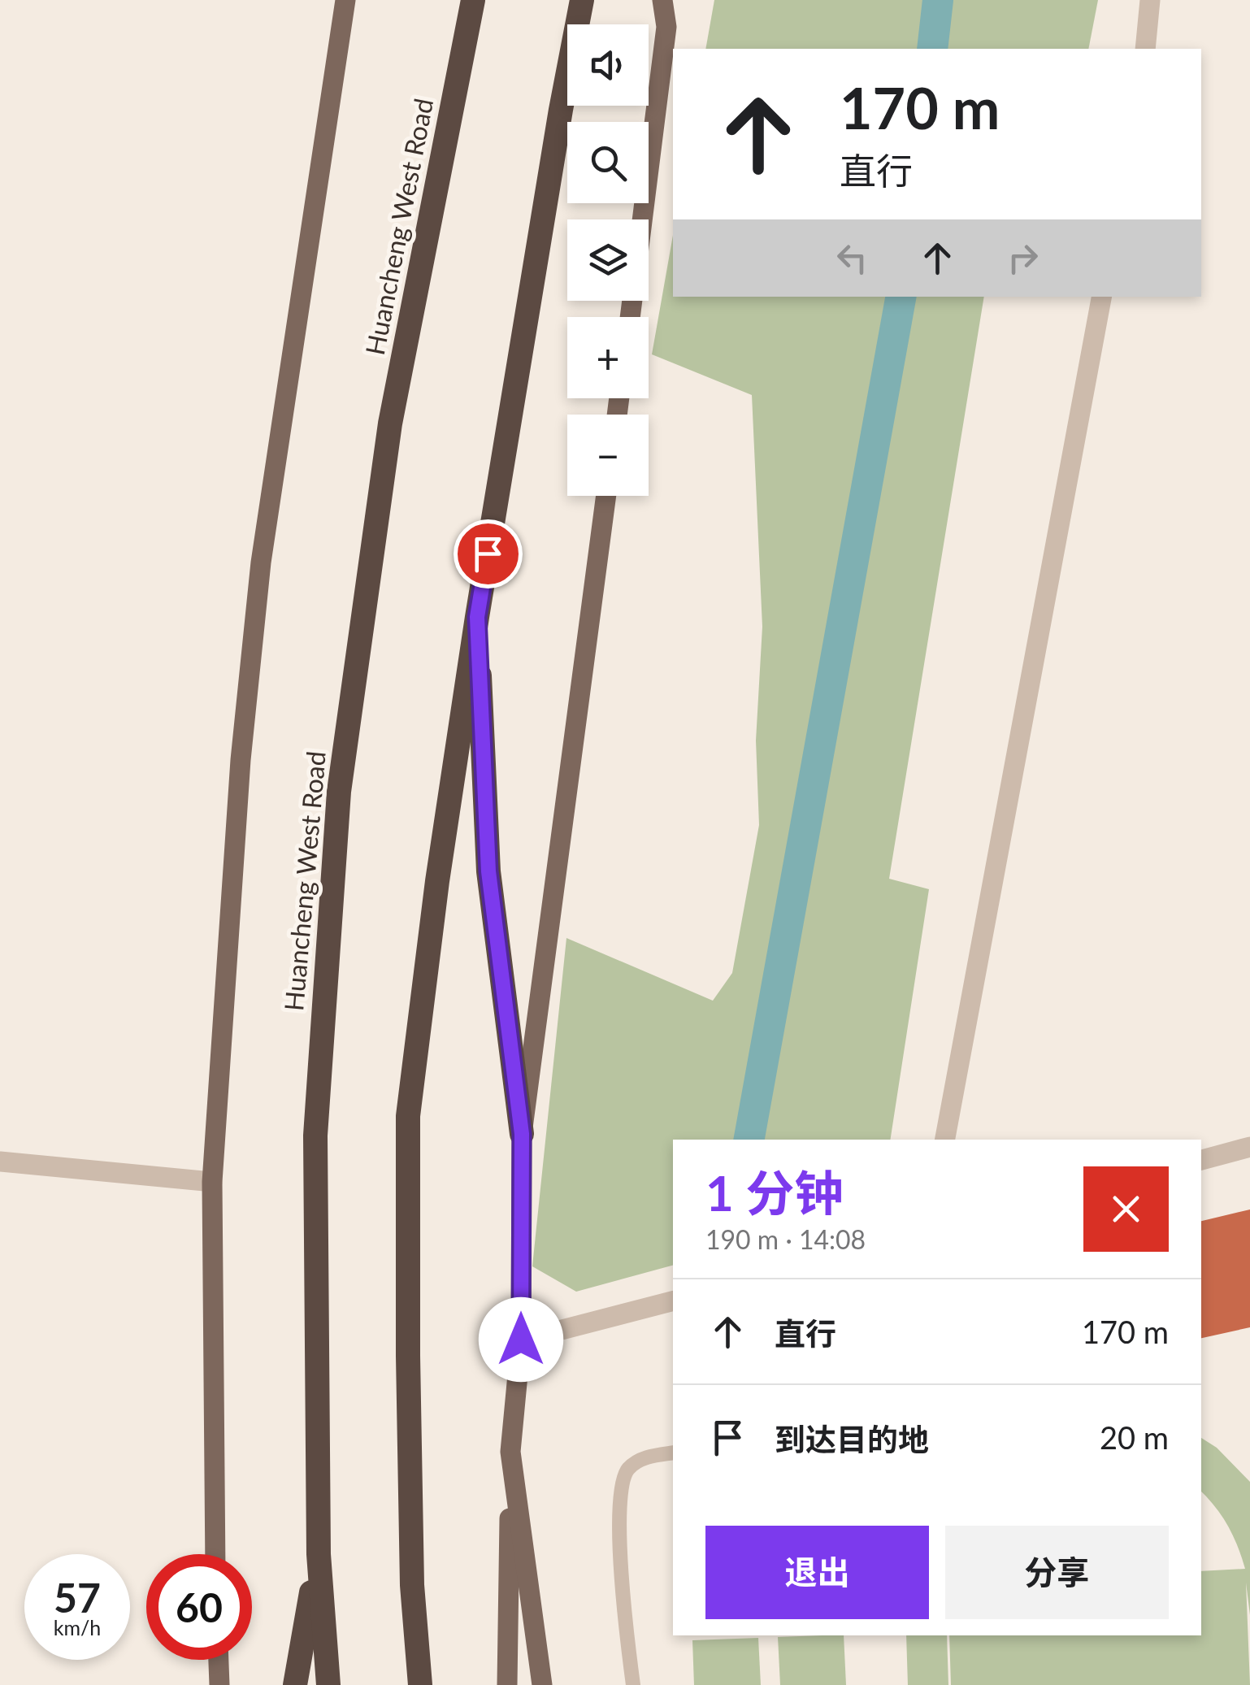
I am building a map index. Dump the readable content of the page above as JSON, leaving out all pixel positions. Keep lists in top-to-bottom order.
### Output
{
  "streets": {
    "highway": ["Huancheng West Road"]
  },
  "page": {
    "map_buttons": ["+", "−"],
    "turn": ["170 m", "直行"],
    "heading": ["1 分钟", "190 m · 14:08"],
    "list": [
      {
        "name": "直行",
        "value": "170 m"
      },
      {
        "name": "到达目的地",
        "value": "20 m"
      }
    ],
    "buttons": ["退出", "分享"],
    "speed": "57 km/h",
    "limit": "60"
  }
}
